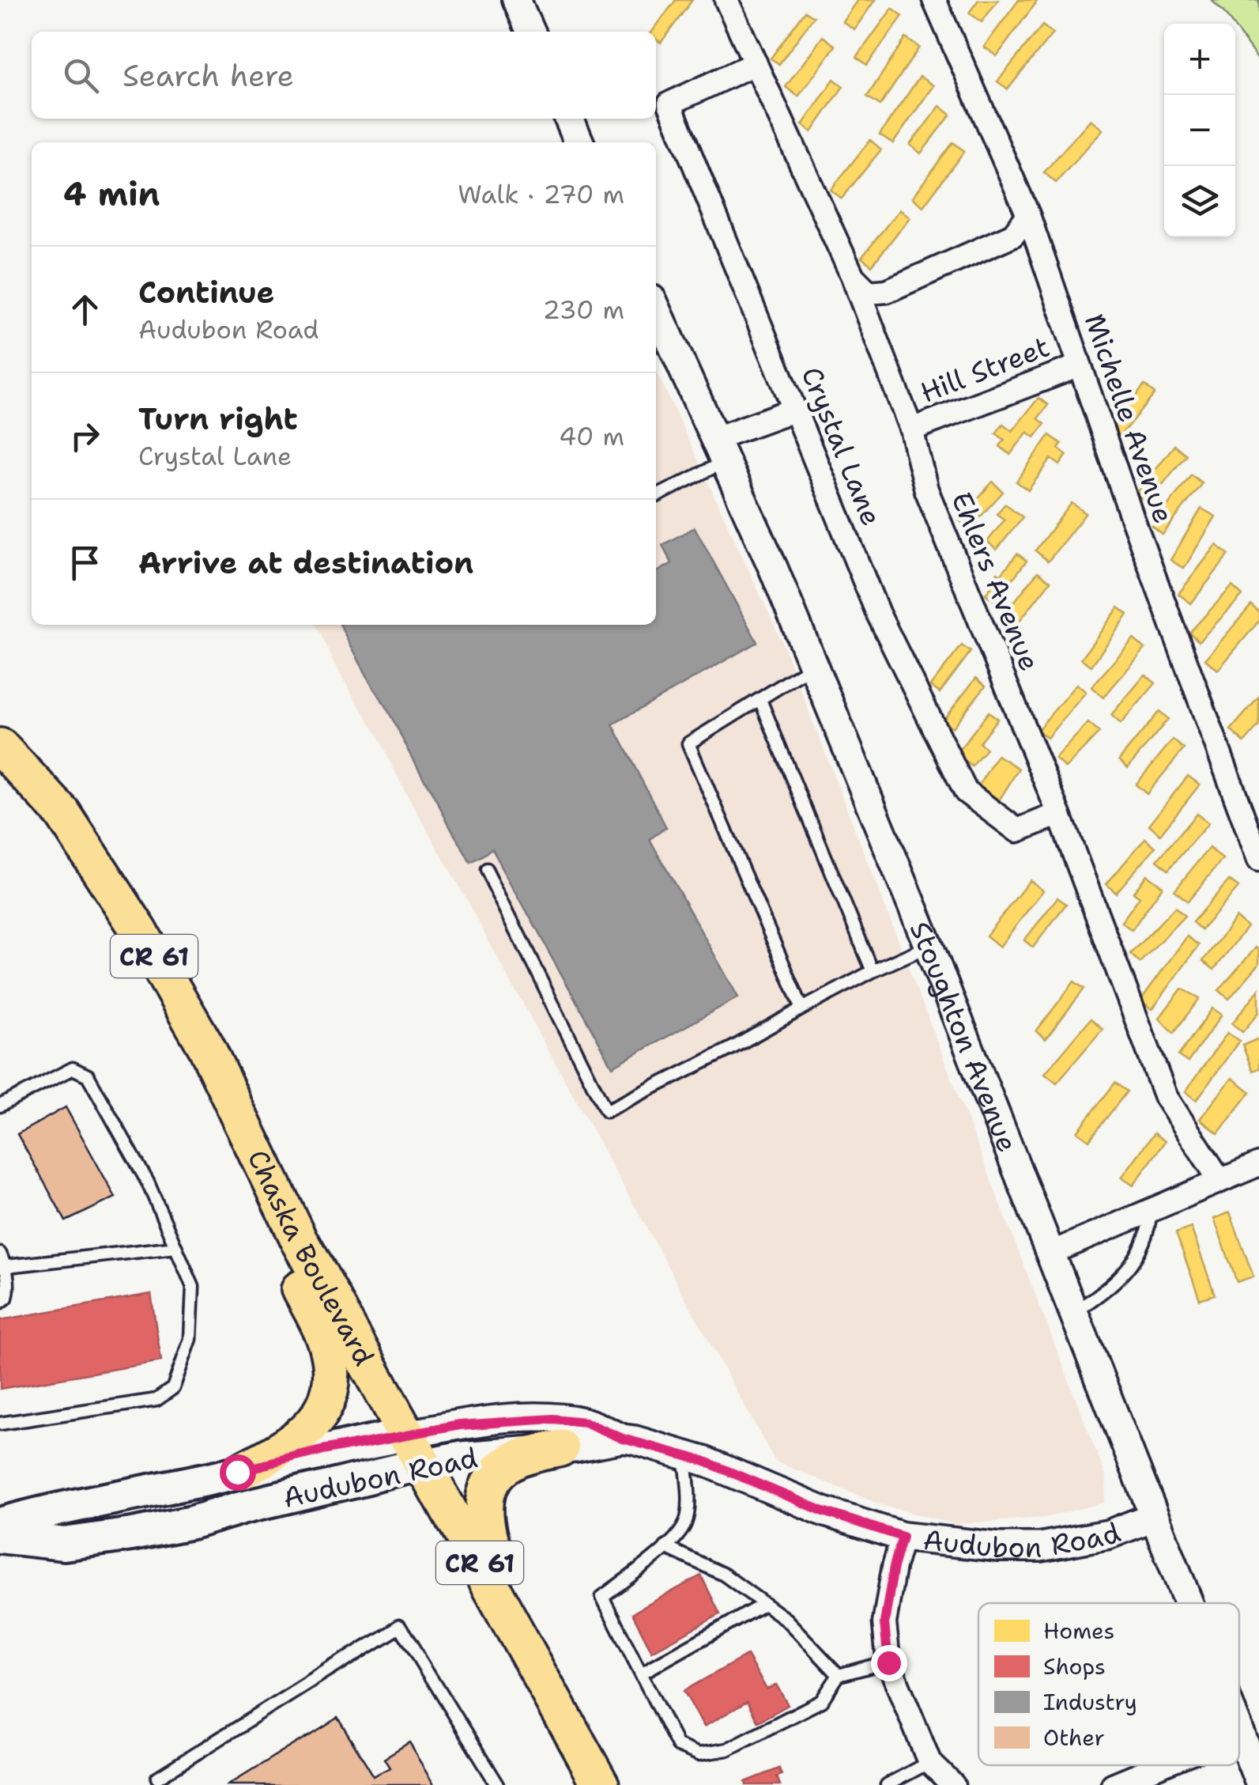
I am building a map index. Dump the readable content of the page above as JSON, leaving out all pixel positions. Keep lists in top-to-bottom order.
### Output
{
  "streets": {
    "main road": ["CR 61", "Chaska Boulevard", "Audubon Road"],
    "street": [
      "Hill Street",
      "Michelle Avenue",
      "Crystal Lane",
      "Ehlers Avenue",
      "Stoughton Avenue"
    ]
  },
  "crossings": [
    ["Hill Street", "Michelle Avenue"],
    ["Hill Street", "Ehlers Avenue"],
    ["Crystal Lane", "Ehlers Avenue"],
    ["Stoughton Avenue", "Audubon Road"],
    ["Chaska Boulevard", "Audubon Road"]
  ],
  "legend": [
    "Homes",
    "Shops",
    "Industry",
    "Other"
  ],
  "page": {
    "map_buttons": ["+", "−"],
    "search": "Search here",
    "heading": ["4 min", "Walk · 270 m"],
    "list": [
      ["Continue", "Audubon Road", "230 m"],
      ["Turn right", "Crystal Lane", "40 m"],
      "Arrive at destination"
    ]
  }
}
